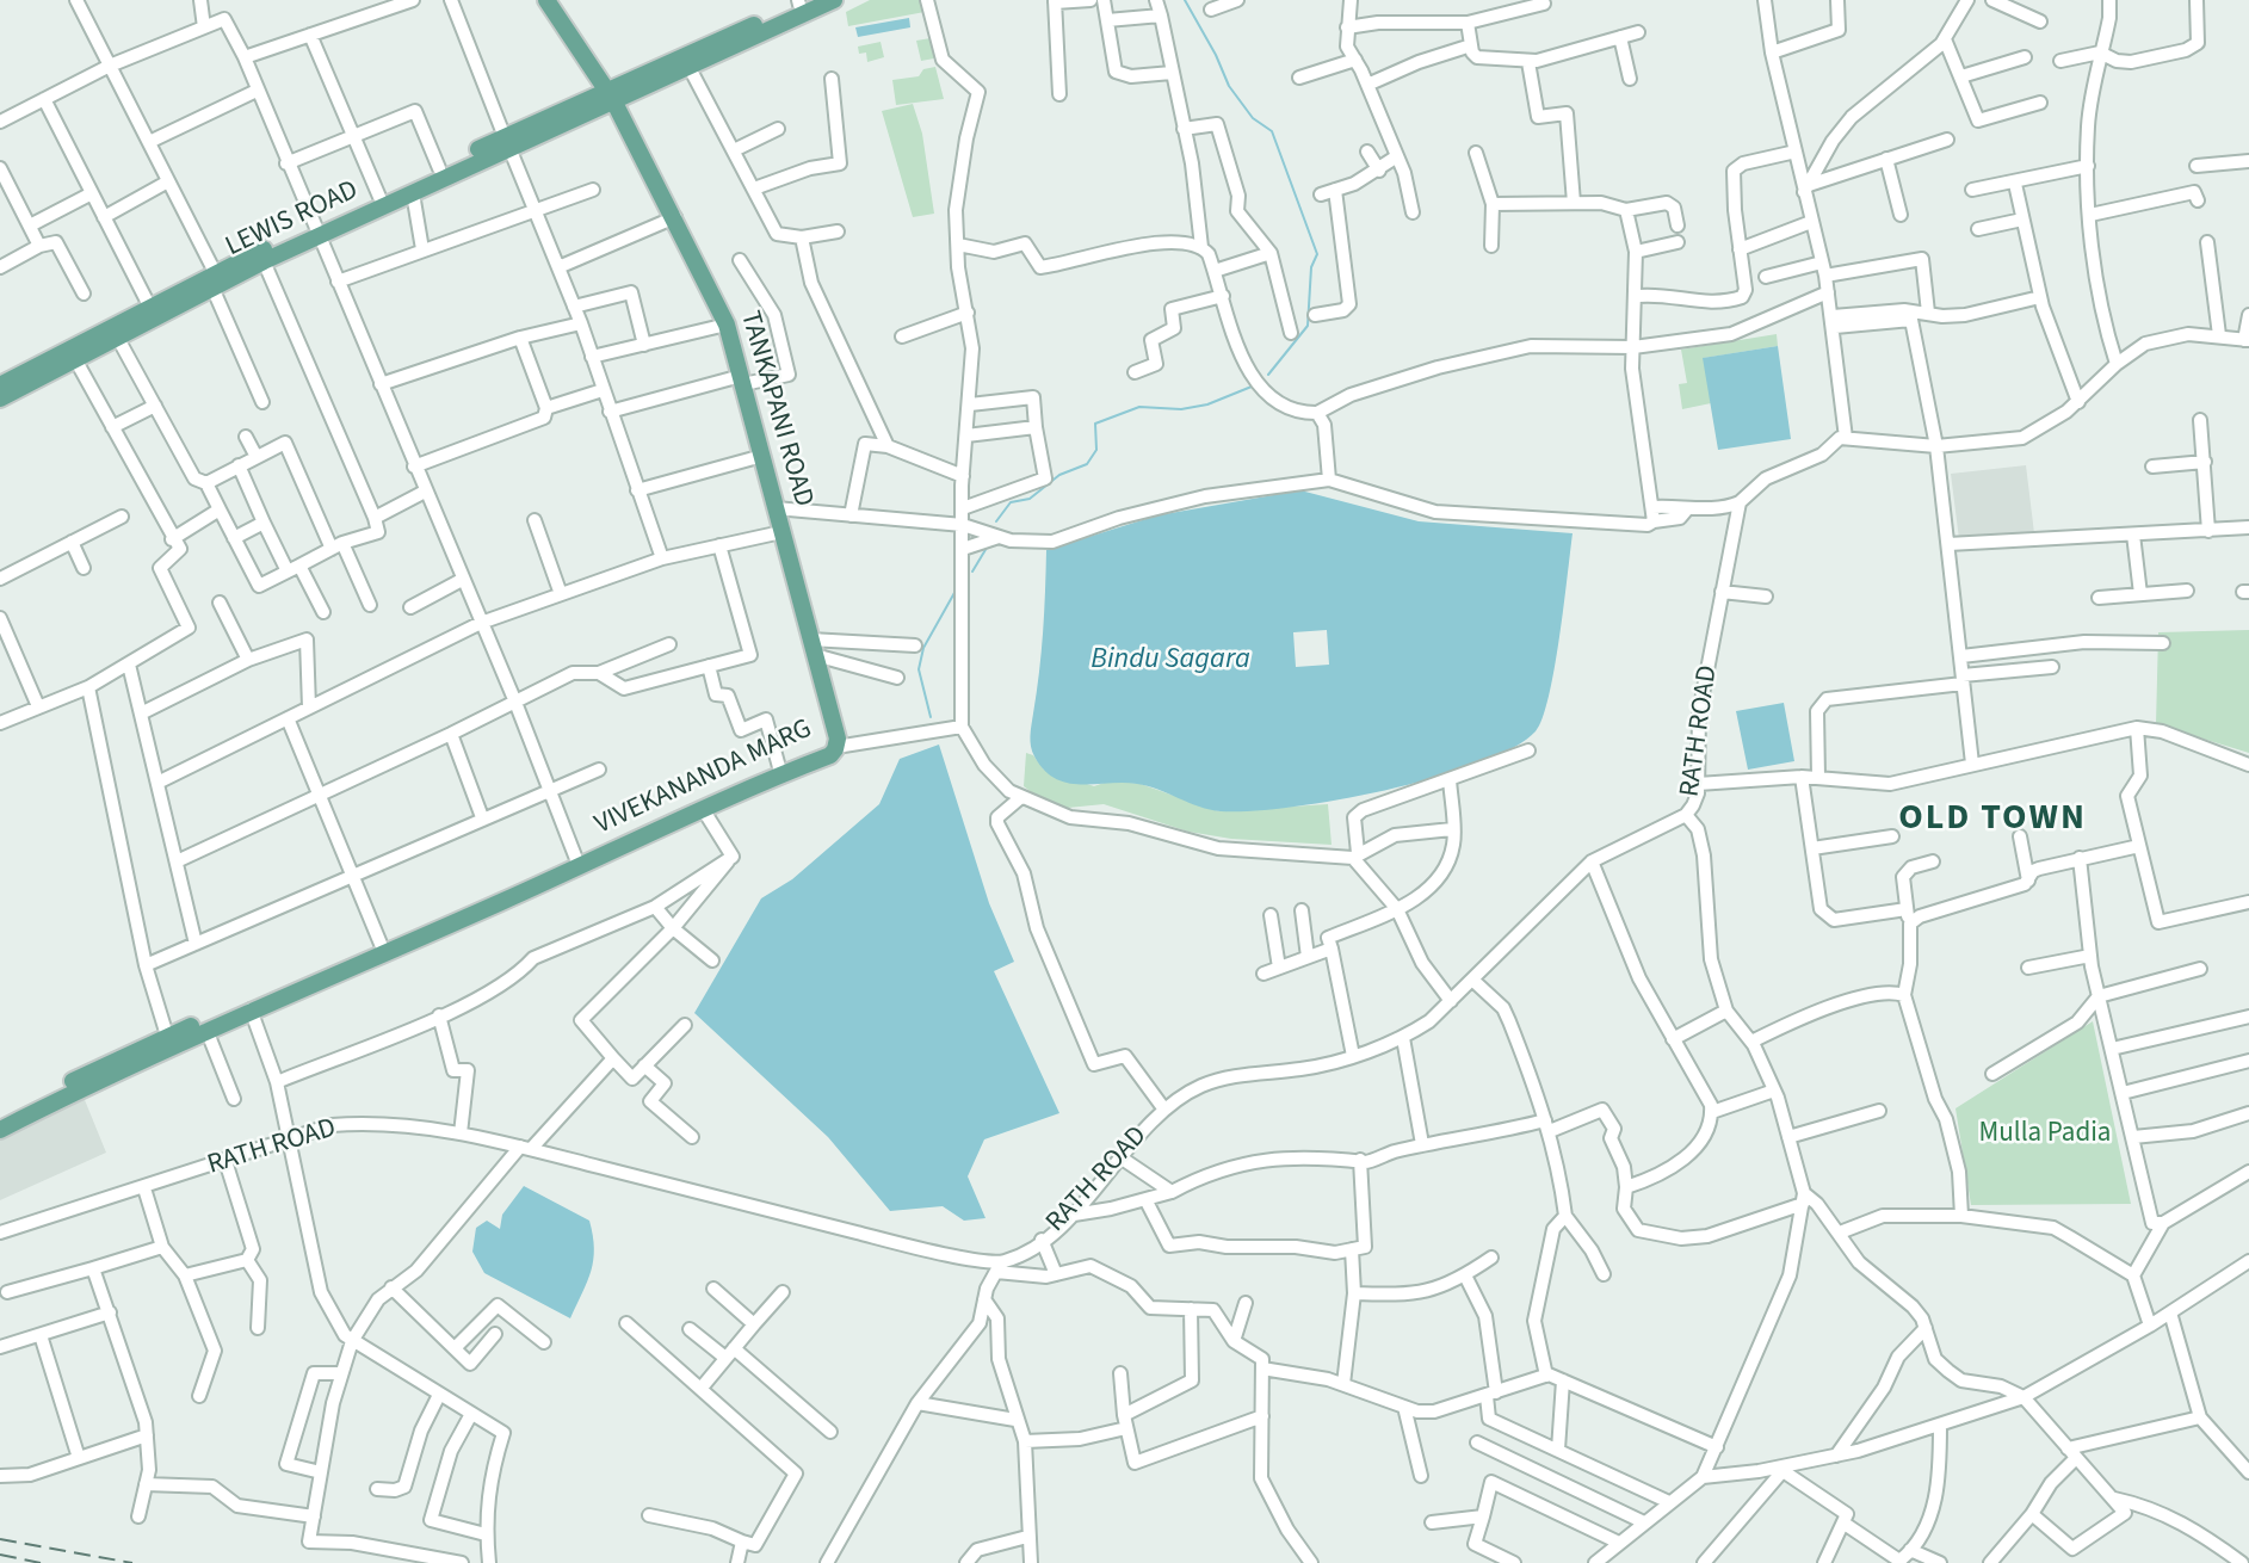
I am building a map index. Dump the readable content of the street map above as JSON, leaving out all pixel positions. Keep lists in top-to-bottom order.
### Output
{
  "streets": {
    "main road": ["LEWIS ROAD", "TANKAPANI ROAD", "VIVEKANANDA MARG"],
    "street": ["RATH ROAD"]
  },
  "crossings": [
    ["LEWIS ROAD", "TANKAPANI ROAD"],
    ["TANKAPANI ROAD", "VIVEKANANDA MARG"]
  ],
  "districts": ["OLD TOWN"],
  "water": ["Bindu Sagara"],
  "parks": ["Mulla Padia"]
}
